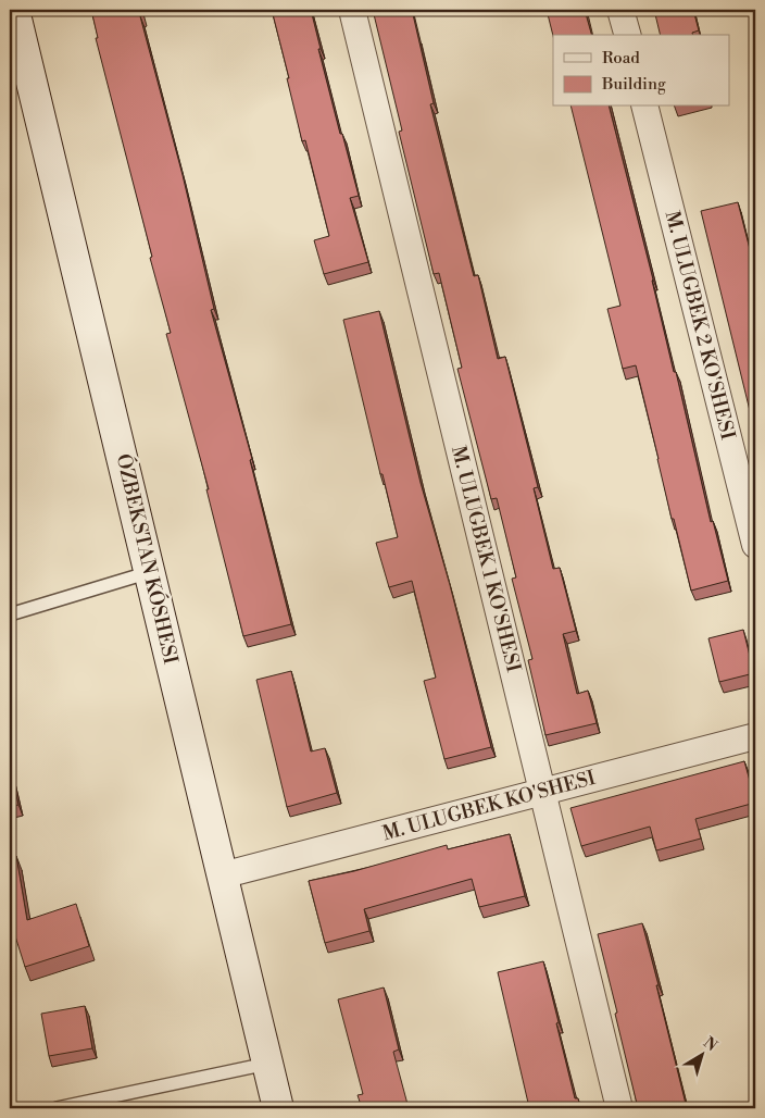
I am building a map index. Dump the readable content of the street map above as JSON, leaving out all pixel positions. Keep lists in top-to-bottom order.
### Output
{
  "streets": {
    "street": [
      "M. ULUGBEK 2 KO'SHESI",
      "ÓZBEKSTAN KÓSHESI",
      "M. ULUGBEK 1 KO'SHESI",
      "M. ULUGBEK KO'SHESI"
    ]
  },
  "crossings": [
    ["ÓZBEKSTAN KÓSHESI", "M. ULUGBEK KO'SHESI"],
    ["M. ULUGBEK 1 KO'SHESI", "M. ULUGBEK KO'SHESI"]
  ],
  "legend": ["Road", "Building"],
  "north": "top right"
}
